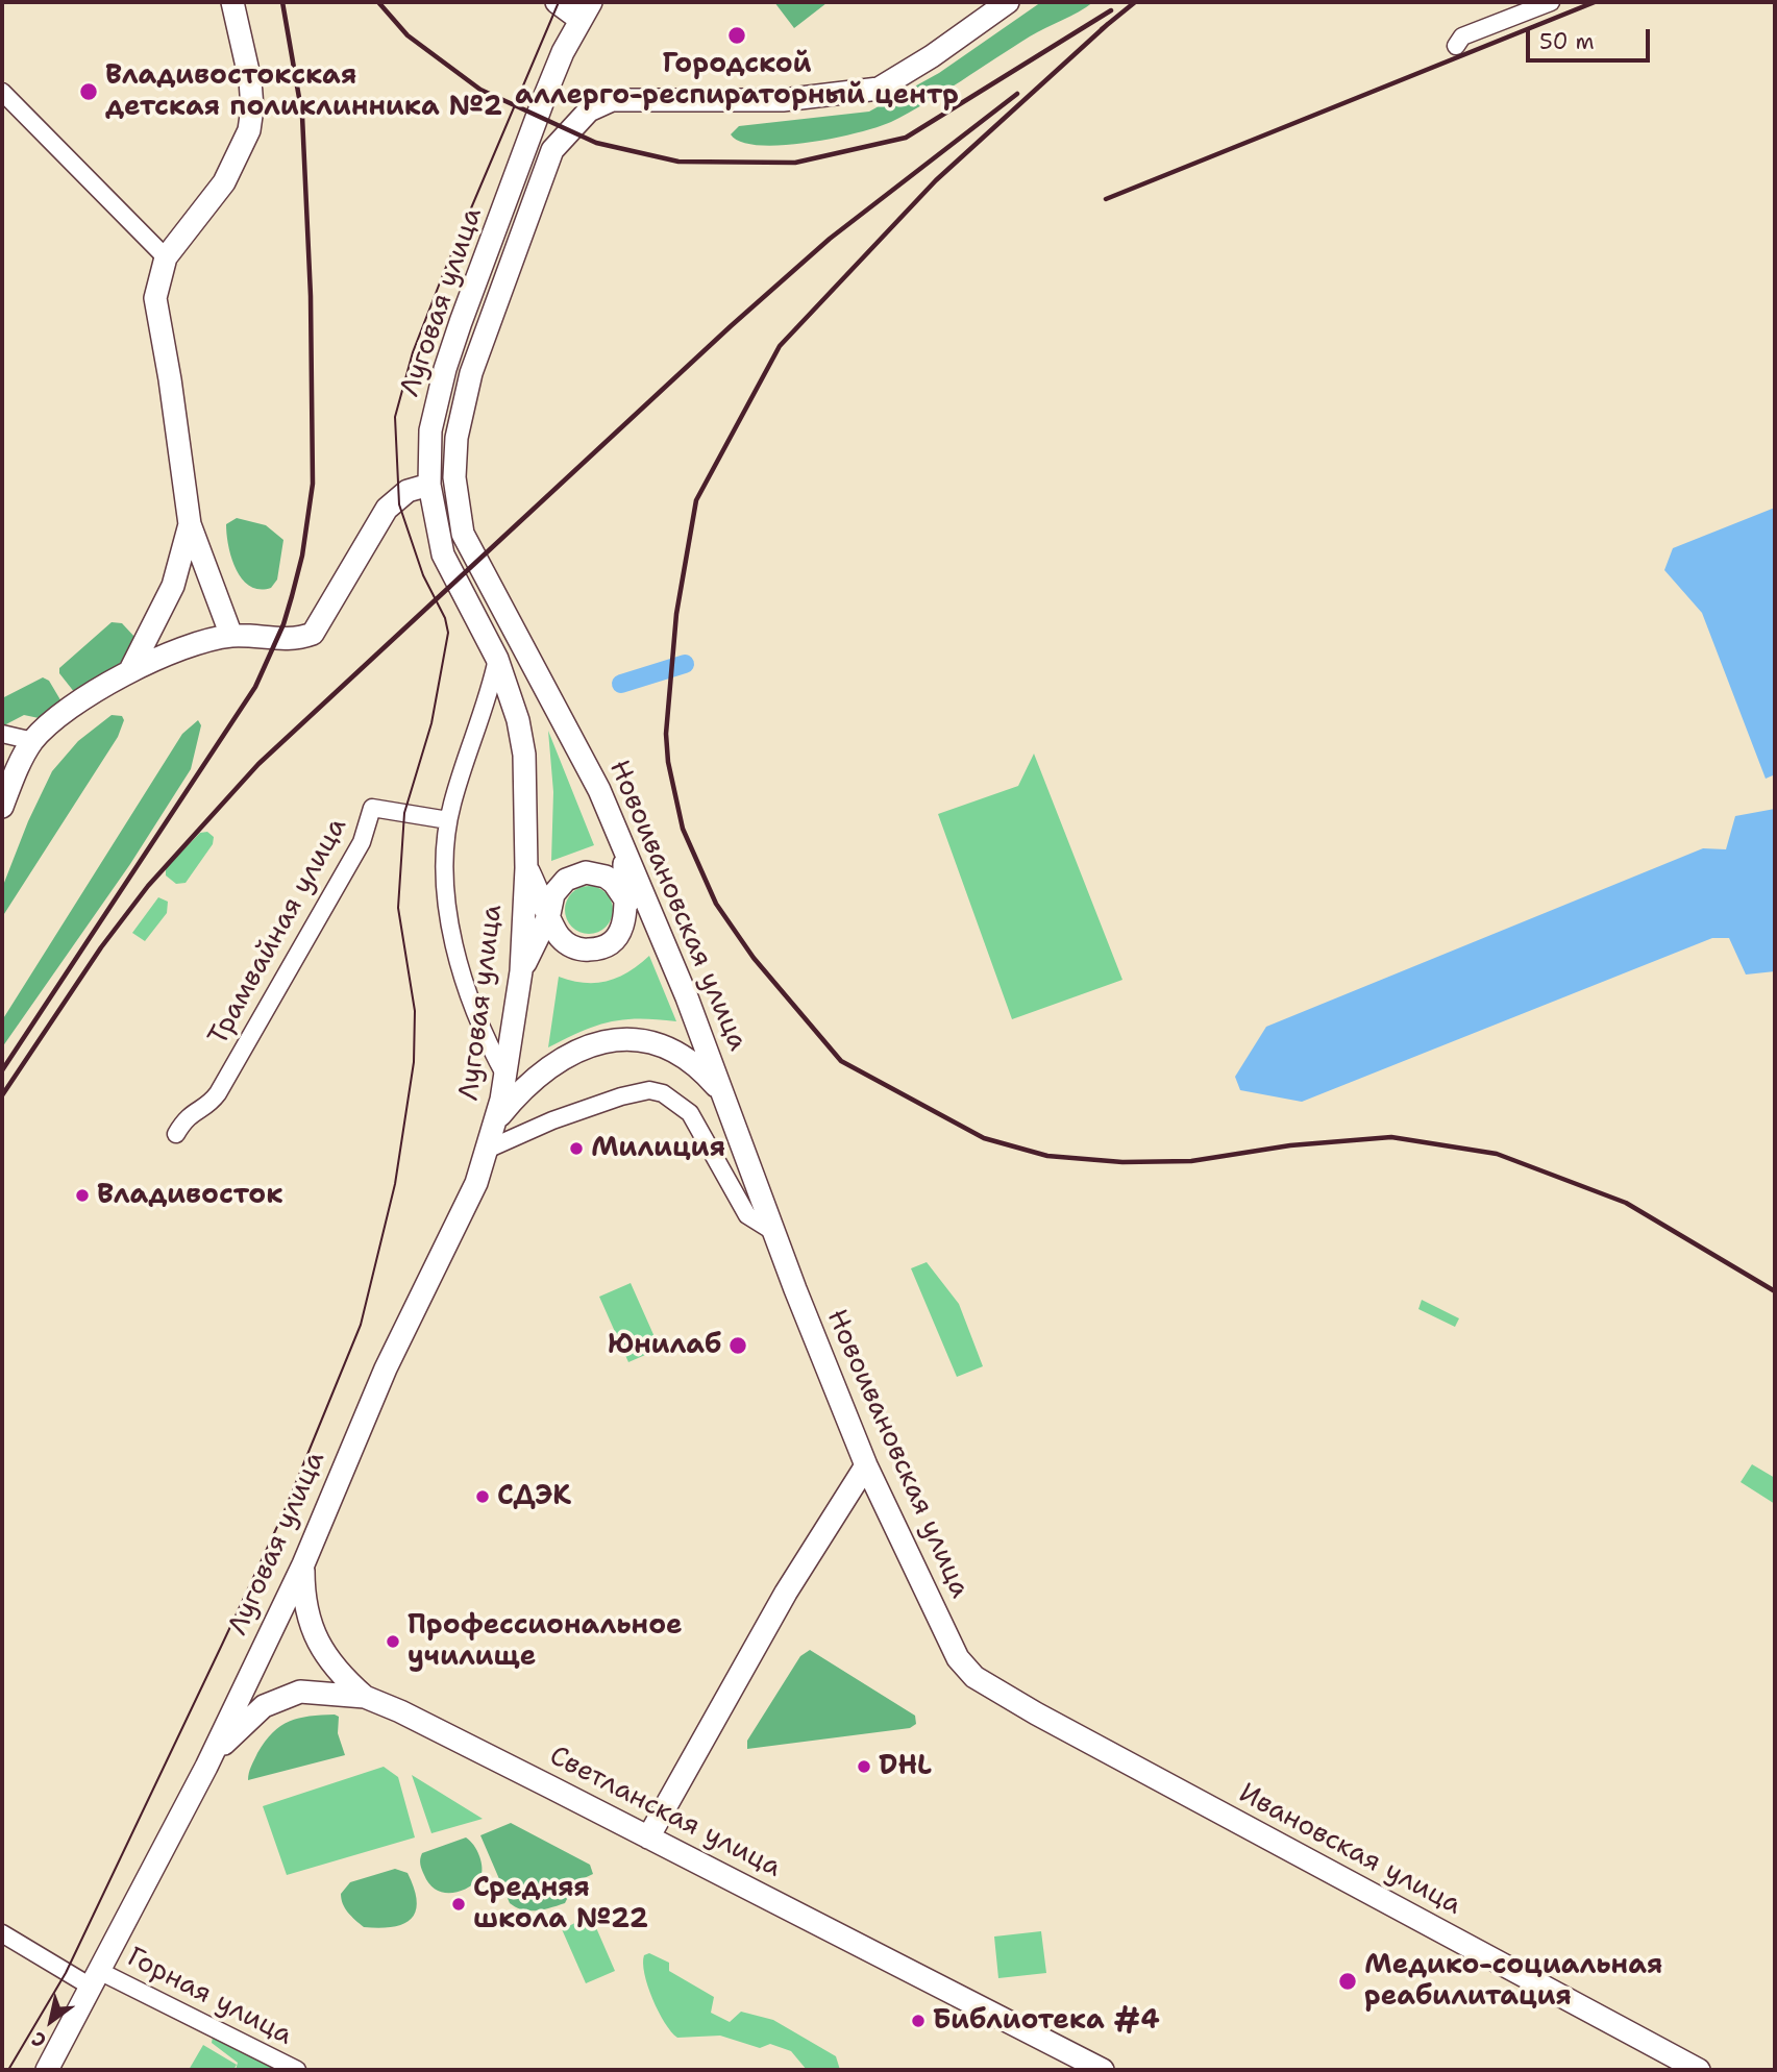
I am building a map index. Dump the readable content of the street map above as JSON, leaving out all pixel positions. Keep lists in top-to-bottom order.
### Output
{
  "streets": {
    "main road": [
      "Луговая улица",
      "Новоивановская улица",
      "Светланская улица",
      "Ивановская улица"
    ],
    "street": ["Трамвайная улица", "Горная улица"]
  },
  "crossings": [
    ["Луговая улица", "Светланская улица"],
    ["Луговая улица", "Горная улица"],
    ["Новоивановская улица", "Ивановская улица"]
  ],
  "places": [
    "Городской аллерго-респираторный центр",
    "Владивостокская детская поликлинника №2",
    "Милиция",
    "Владивосток",
    "Юнилаб",
    "СДЭК",
    "Профессиональное училище",
    "DHL",
    "Средняя школа №22",
    "Медико-социальная реабилитация",
    "Библиотека #4"
  ],
  "scale_bar": "50 m",
  "north": "bottom left"
}
